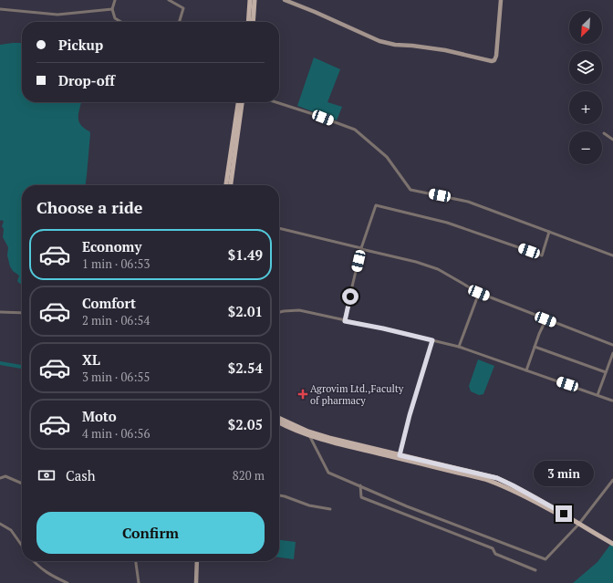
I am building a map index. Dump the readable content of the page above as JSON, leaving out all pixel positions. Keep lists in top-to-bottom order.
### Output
{
  "places": {
    "health": ["Agrovim Ltd.,Faculty of pharmacy"]
  },
  "north": "bottom left",
  "page": {
    "map_buttons": ["+", "−"],
    "banner": ["Pickup", "Drop-off"],
    "heading": "Choose a ride",
    "list": [
      {
        "name": "Economy",
        "note": "1 min · 06:53",
        "value": "$1.49"
      },
      {
        "name": "Comfort",
        "note": "2 min · 06:54",
        "value": "$2.01"
      },
      {
        "name": "XL",
        "note": "3 min · 06:55",
        "value": "$2.54"
      },
      {
        "name": "Moto",
        "note": "4 min · 06:56",
        "value": "$2.05"
      }
    ],
    "pay": ["Cash", "820 m"],
    "bubble": "3 min",
    "buttons": "Confirm"
  }
}
